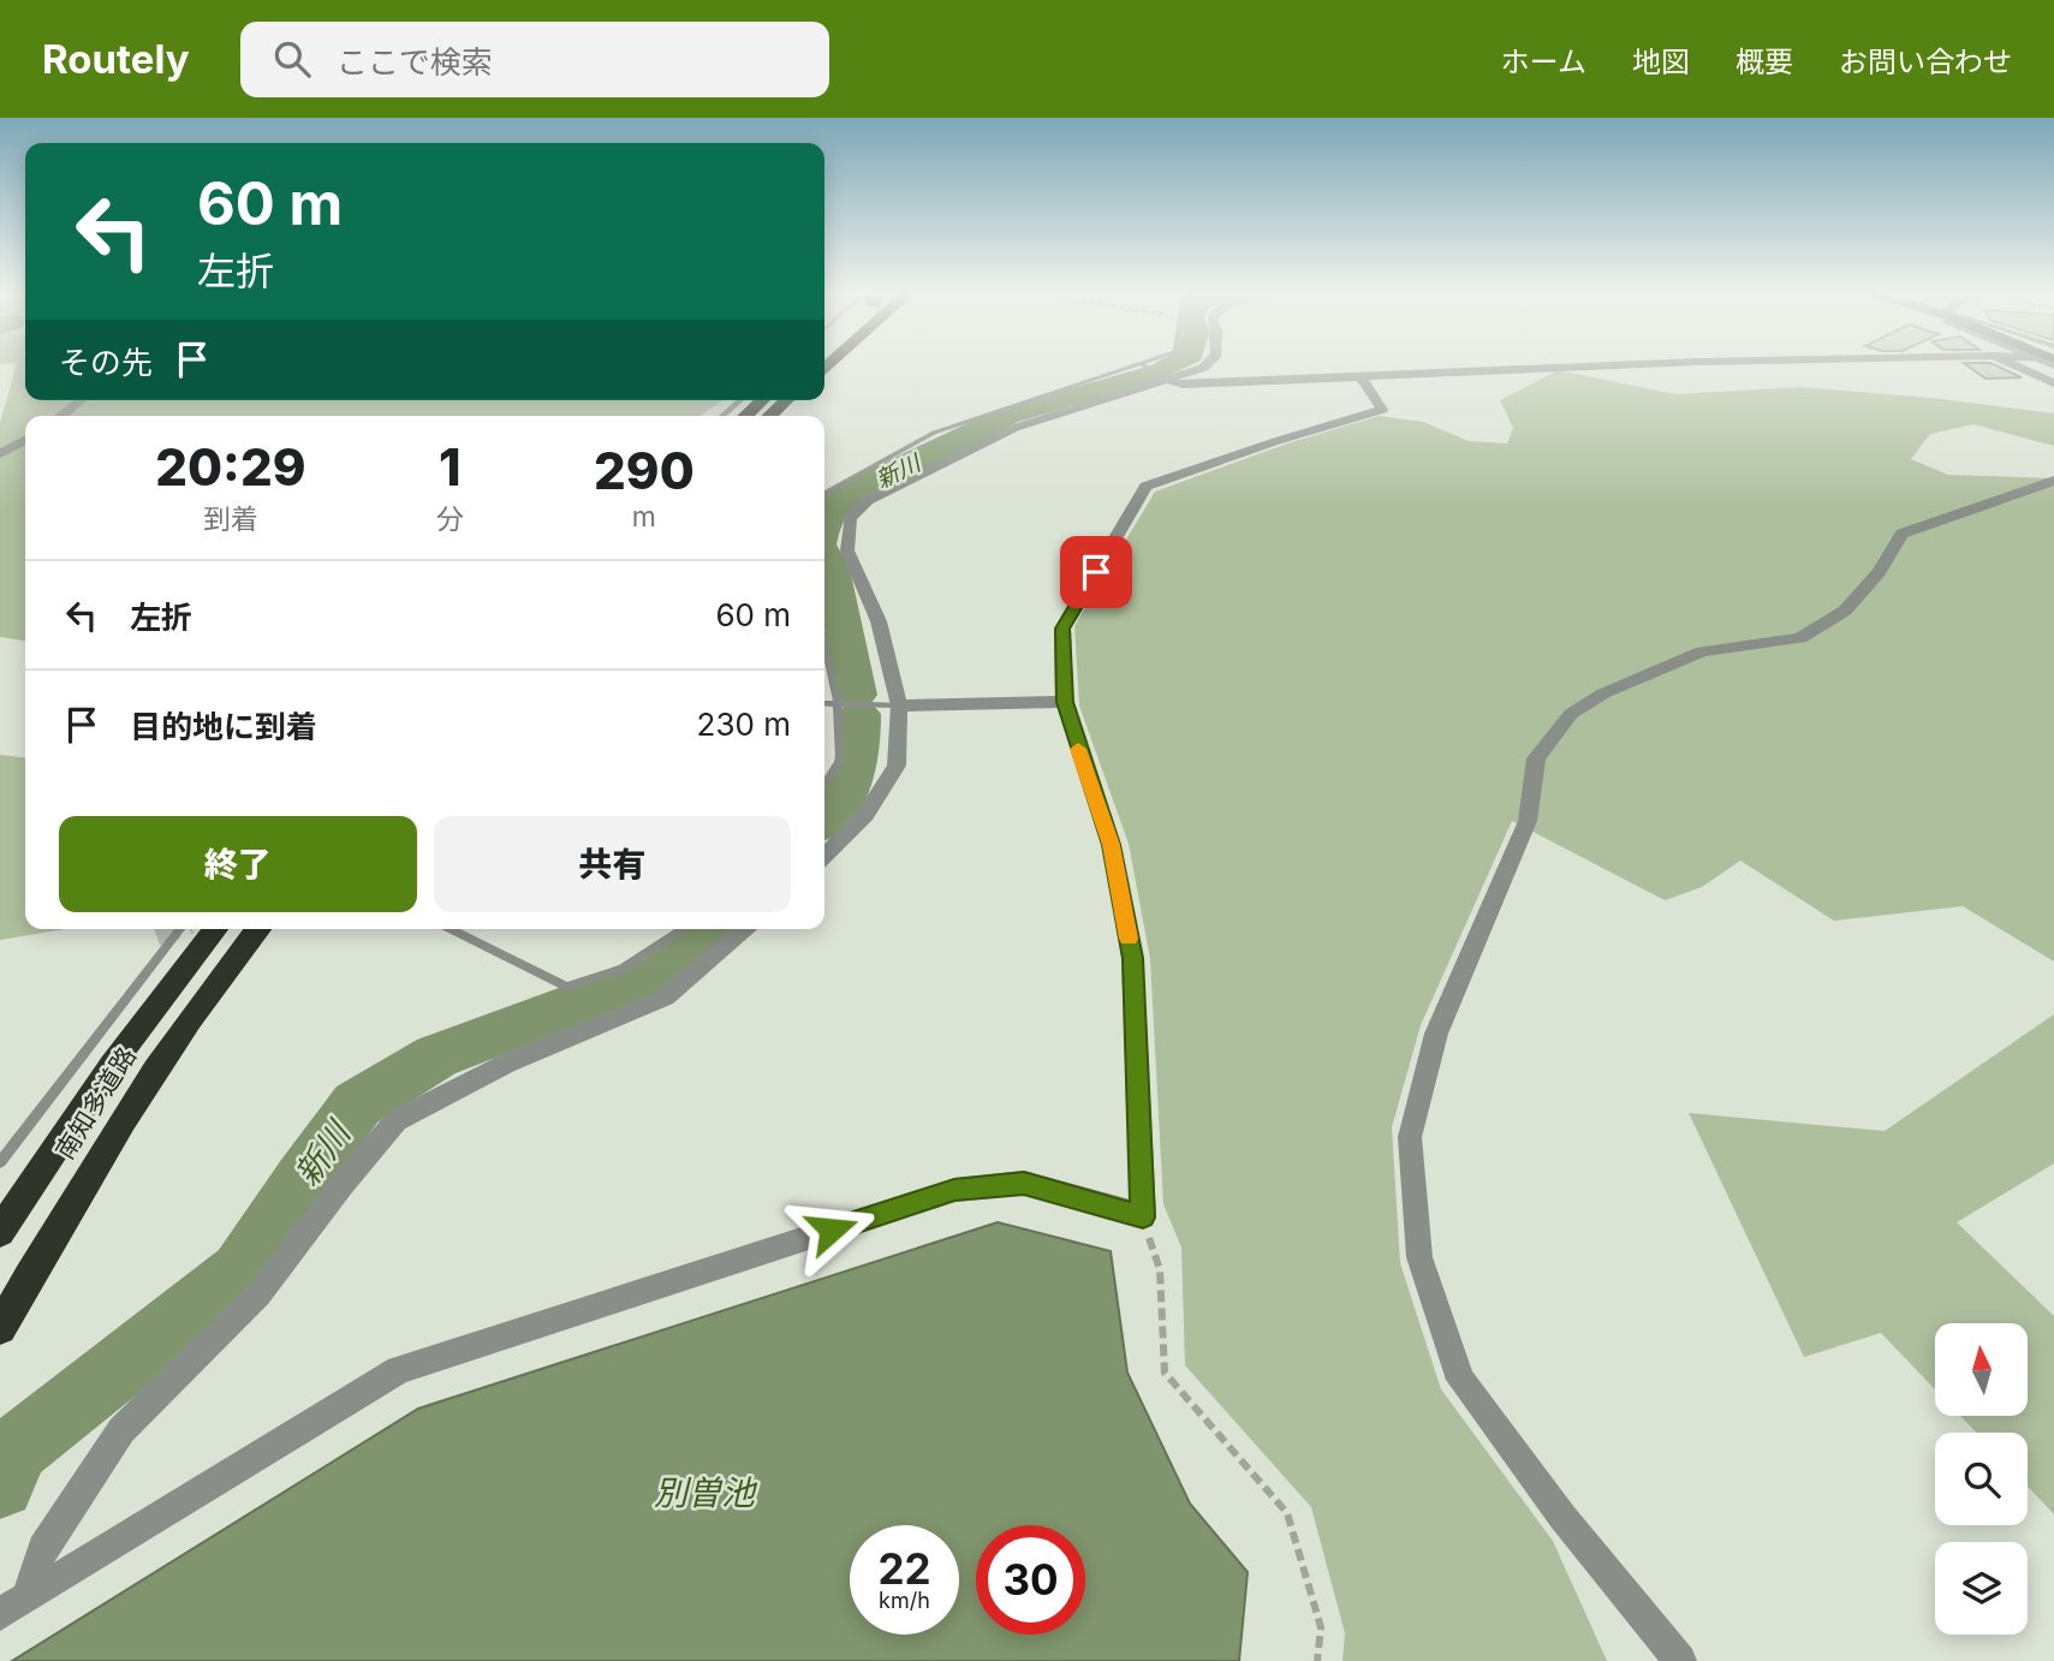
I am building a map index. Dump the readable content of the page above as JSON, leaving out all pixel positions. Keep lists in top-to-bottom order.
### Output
{
  "streets": {
    "highway": ["南知多道路"]
  },
  "water": ["新川", "別曽池"],
  "north": "top",
  "page": {
    "header": "Routely",
    "search": "ここで検索",
    "nav": [
      "ホーム",
      "地図",
      "概要",
      "お問い合わせ"
    ],
    "turn": ["60 m", "左折"],
    "then": "その先",
    "eta": [
      "20:29",
      "到着",
      "1",
      "分",
      "290",
      "m"
    ],
    "list": [
      {
        "name": "左折",
        "value": "60 m"
      },
      {
        "name": "目的地に到着",
        "value": "230 m"
      }
    ],
    "buttons": ["終了", "共有"],
    "speed": "22 km/h",
    "limit": "30"
  }
}
